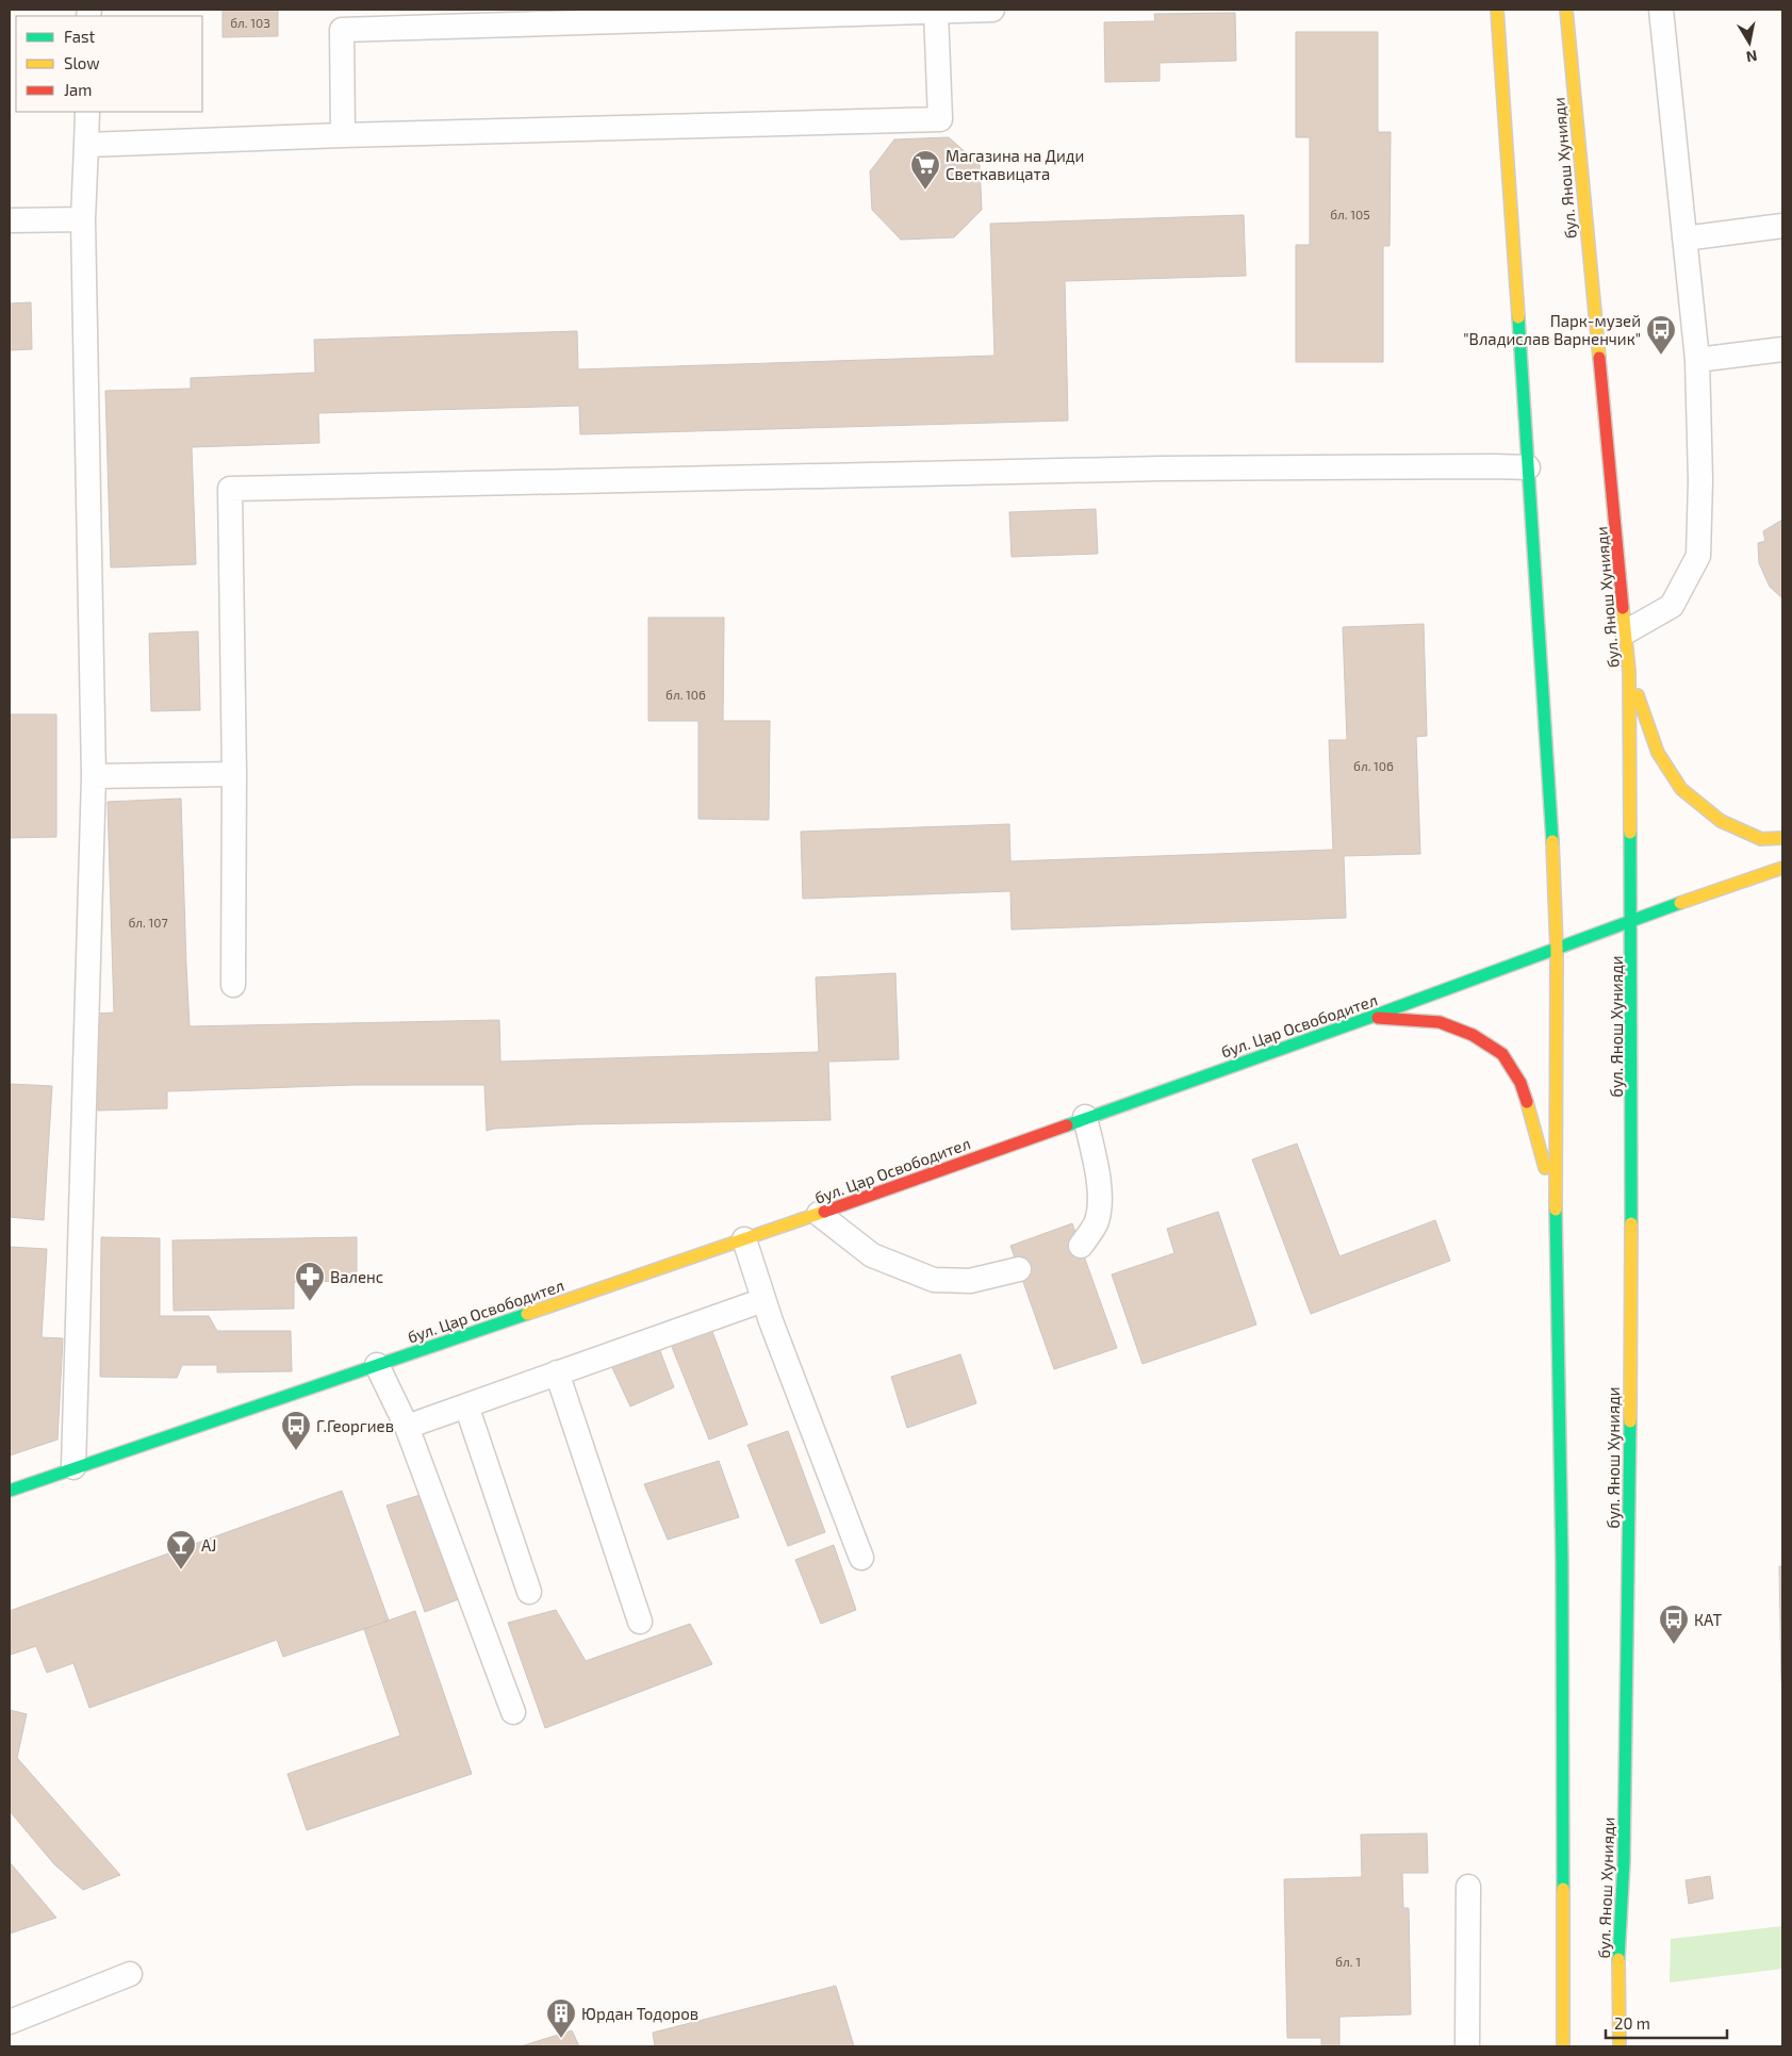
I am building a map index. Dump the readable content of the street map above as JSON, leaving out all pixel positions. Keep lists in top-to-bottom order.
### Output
{
  "streets": {
    "street": ["бул. Янош Хунияди", "бул. Цар Освободител"]
  },
  "crossings": [
    ["бул. Янош Хунияди", "бул. Цар Освободител"]
  ],
  "places": {
    "supermarket": ["Магазина на Диди Светкавицата"],
    "bus stop": ["Парк-музей \"Владислав Варненчик\"", "Г.Георгиев", "КАТ"],
    "pharmacy": ["Валенс"],
    "bar": ["AJ"],
    "building": ["Юрдан Тодоров"]
  },
  "house_numbers": [
    "бл. 103",
    "бл. 105",
    "бл. 106",
    "бл. 106",
    "бл. 107",
    "бл. 1"
  ],
  "legend": ["Fast", "Slow", "Jam"],
  "scale_bar": "20 m",
  "north": "bottom"
}
